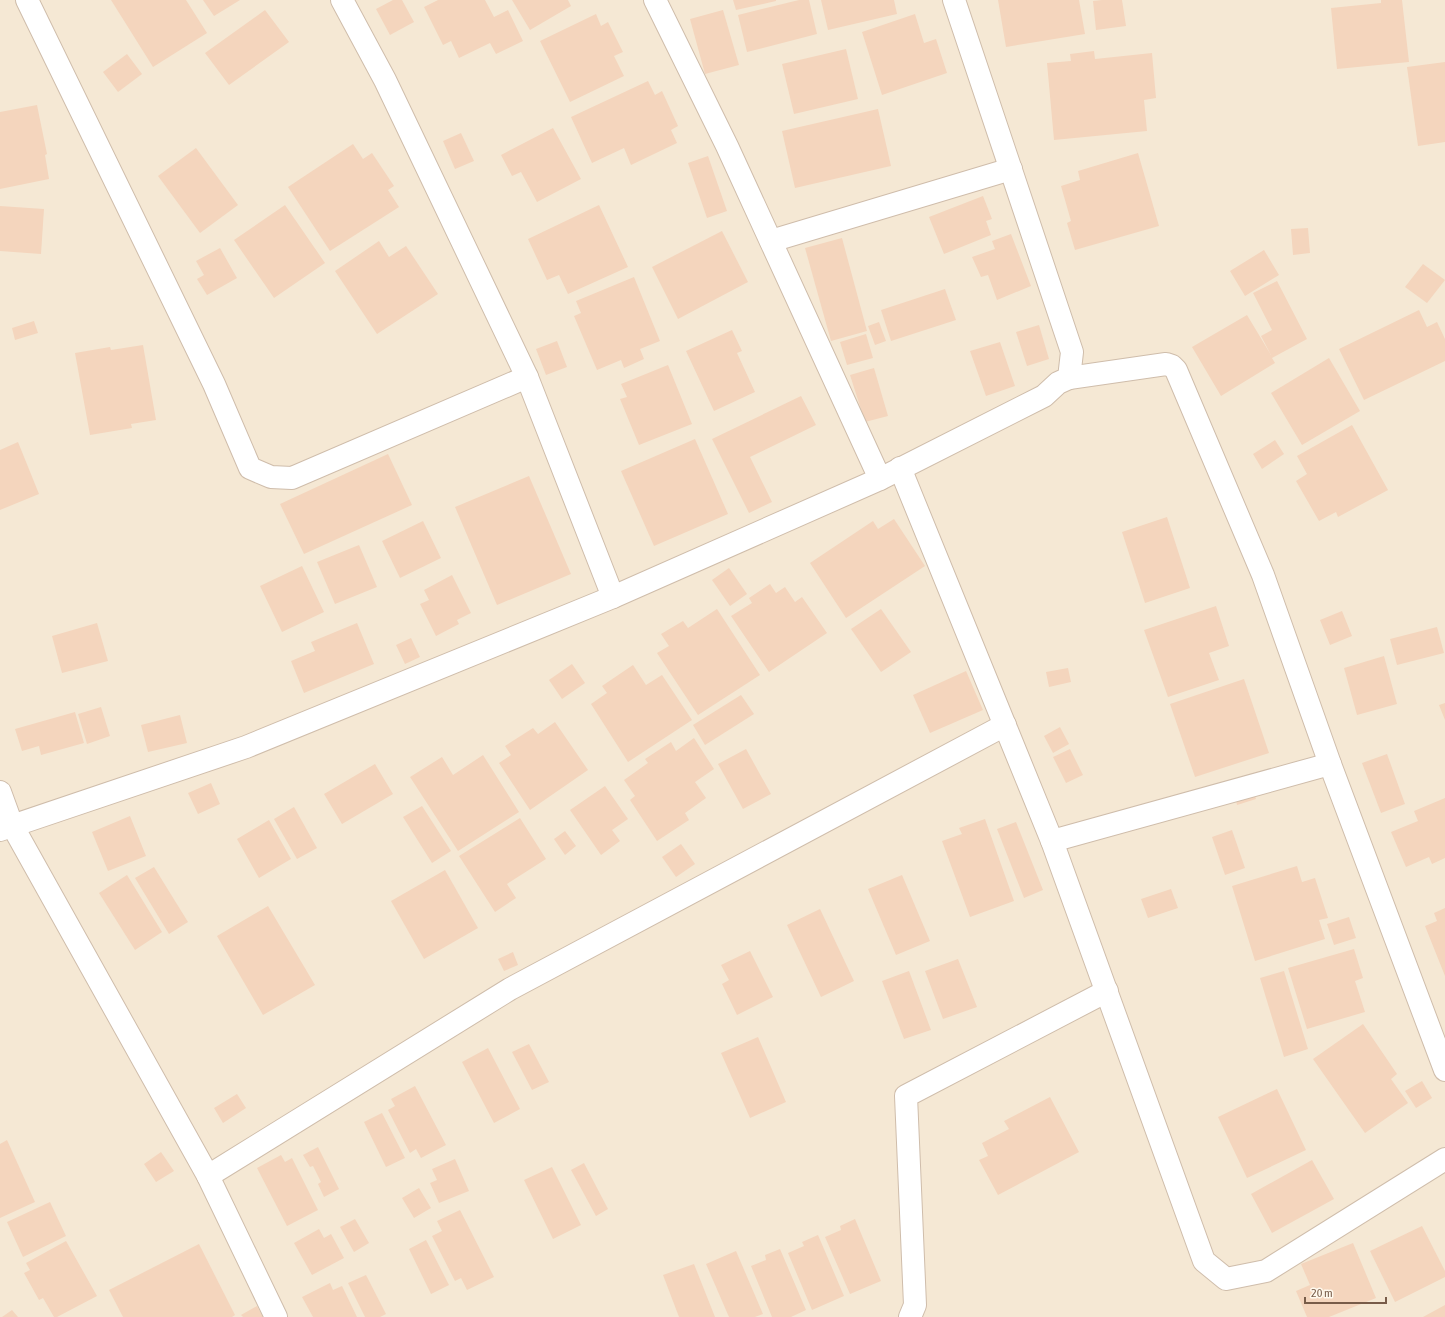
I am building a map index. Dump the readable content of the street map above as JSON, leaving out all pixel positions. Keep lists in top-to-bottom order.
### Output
{
  "scale_bar": "20 m"
}
